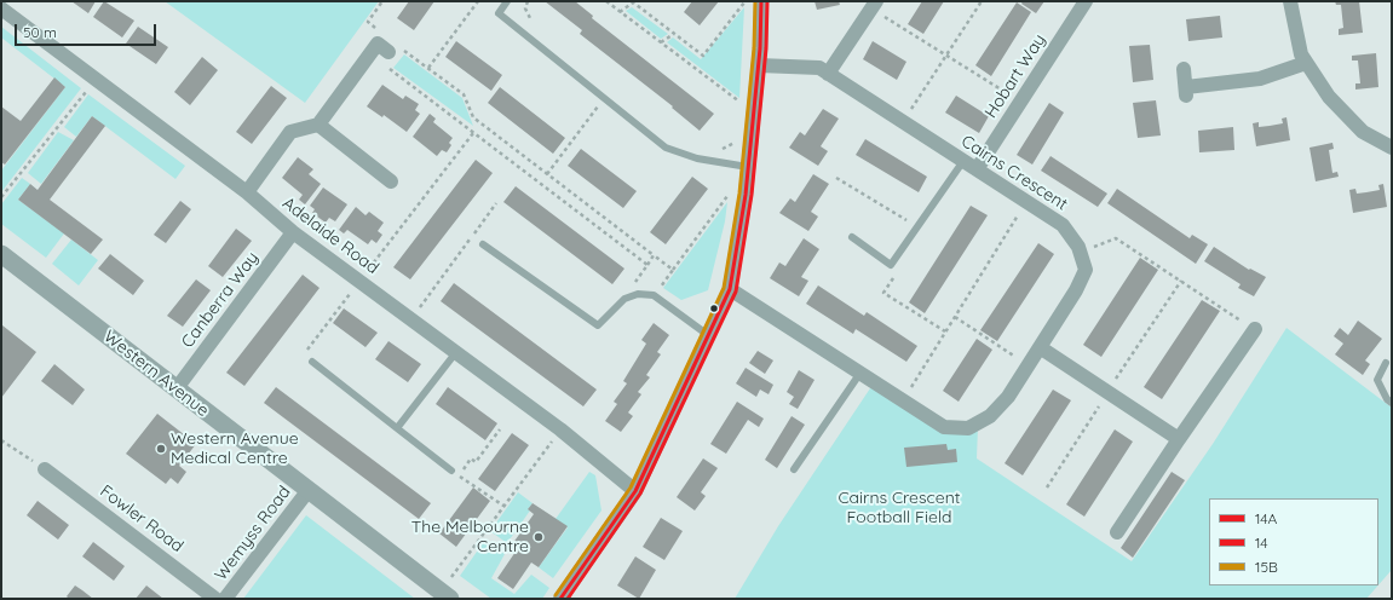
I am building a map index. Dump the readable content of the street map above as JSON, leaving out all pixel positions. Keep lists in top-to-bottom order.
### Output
{
  "streets": {
    "street": [
      "Hobart Way",
      "Cairns Crescent",
      "Adelaide Road",
      "Canberra Way",
      "Western Avenue",
      "Fowler Road",
      "Wemyss Road"
    ]
  },
  "crossings": [
    ["Hobart Way", "Cairns Crescent"],
    ["Adelaide Road", "Canberra Way"],
    ["Canberra Way", "Western Avenue"],
    ["Western Avenue", "Wemyss Road"]
  ],
  "parks": ["Cairns Crescent Football Field"],
  "places": ["Western Avenue Medical Centre", "The Melbourne Centre"],
  "lines": ["transit line 14A", "transit line 14", "transit line 15B"],
  "legend": ["14A", "14", "15B"],
  "scale_bar": "50 m"
}
